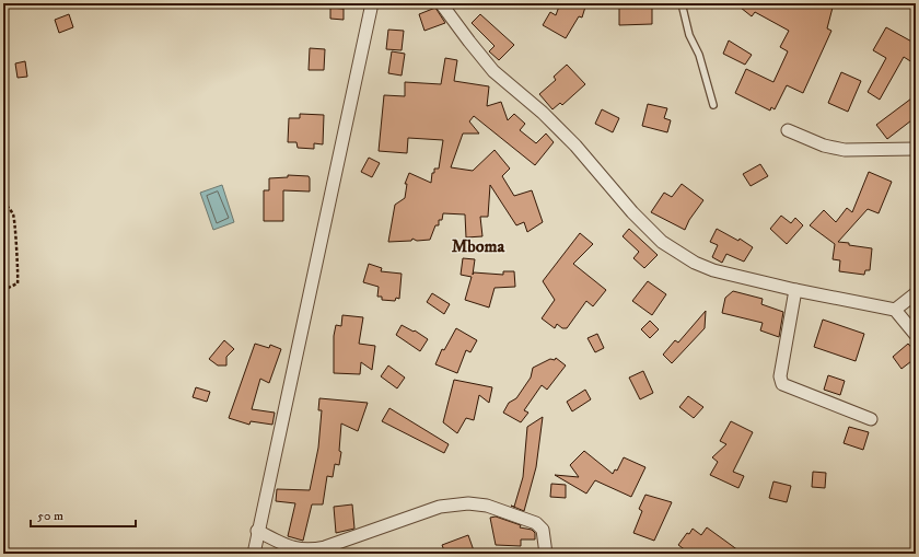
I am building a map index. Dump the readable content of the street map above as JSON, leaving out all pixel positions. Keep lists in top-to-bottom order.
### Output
{
  "districts": ["Mboma"],
  "scale_bar": "50 m"
}
